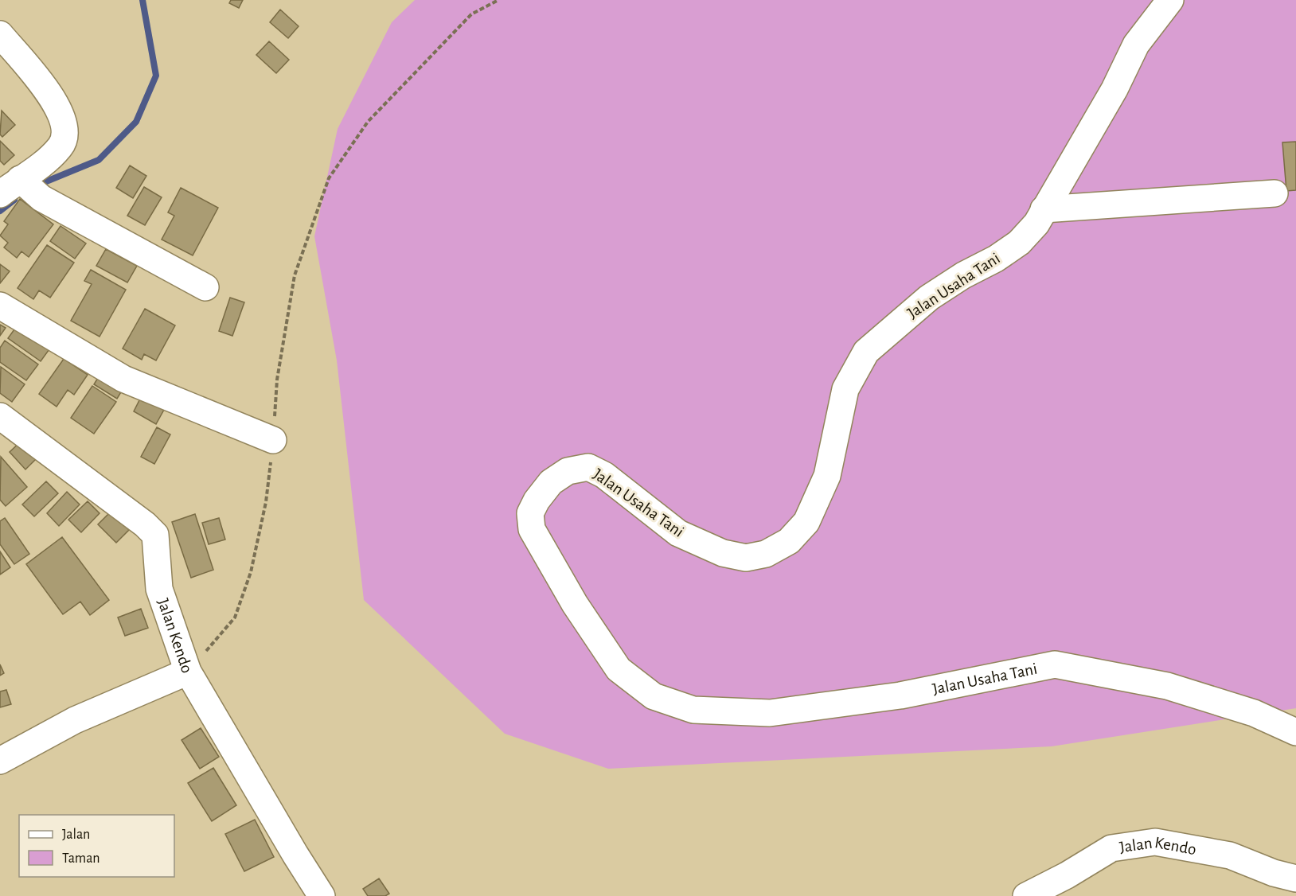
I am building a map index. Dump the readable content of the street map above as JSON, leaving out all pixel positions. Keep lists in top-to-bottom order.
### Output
{
  "streets": {
    "street": ["Jalan Usaha Tani", "Jalan Kendo"]
  },
  "legend": ["Jalan", "Taman"]
}
